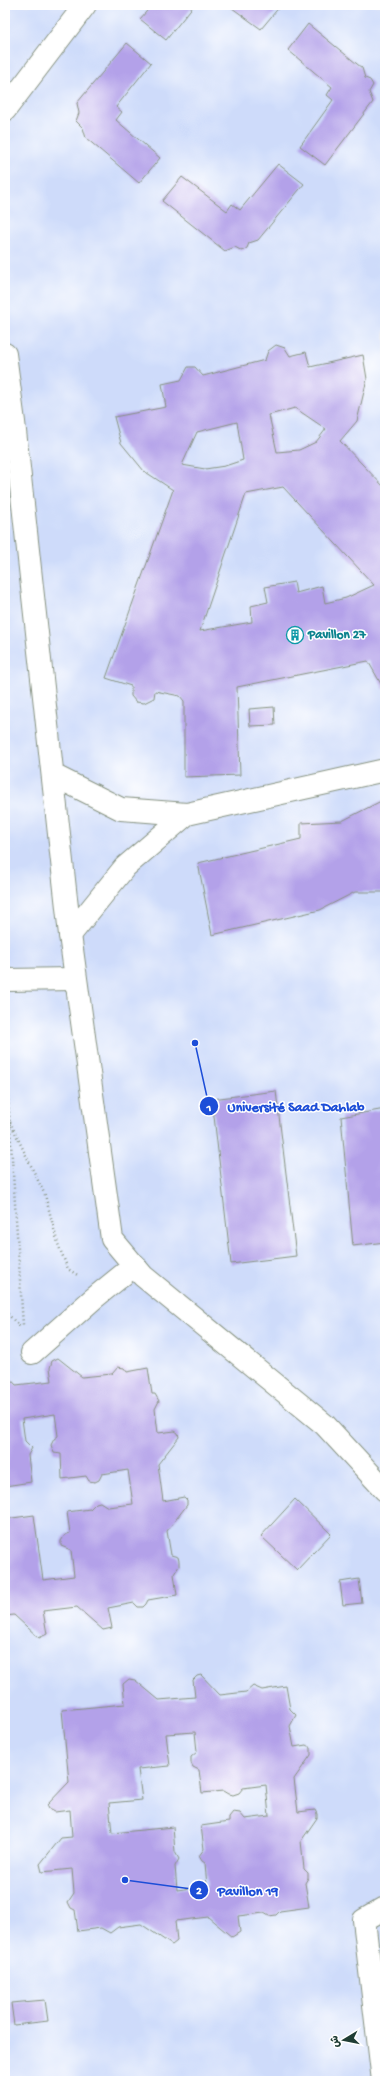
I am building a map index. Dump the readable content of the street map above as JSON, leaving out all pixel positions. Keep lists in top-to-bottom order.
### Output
{
  "places": {
    "building": ["Pavillon 27"],
    "other": ["Université Saad Dahlab", "Pavillon 19"]
  },
  "north": "left"
}
